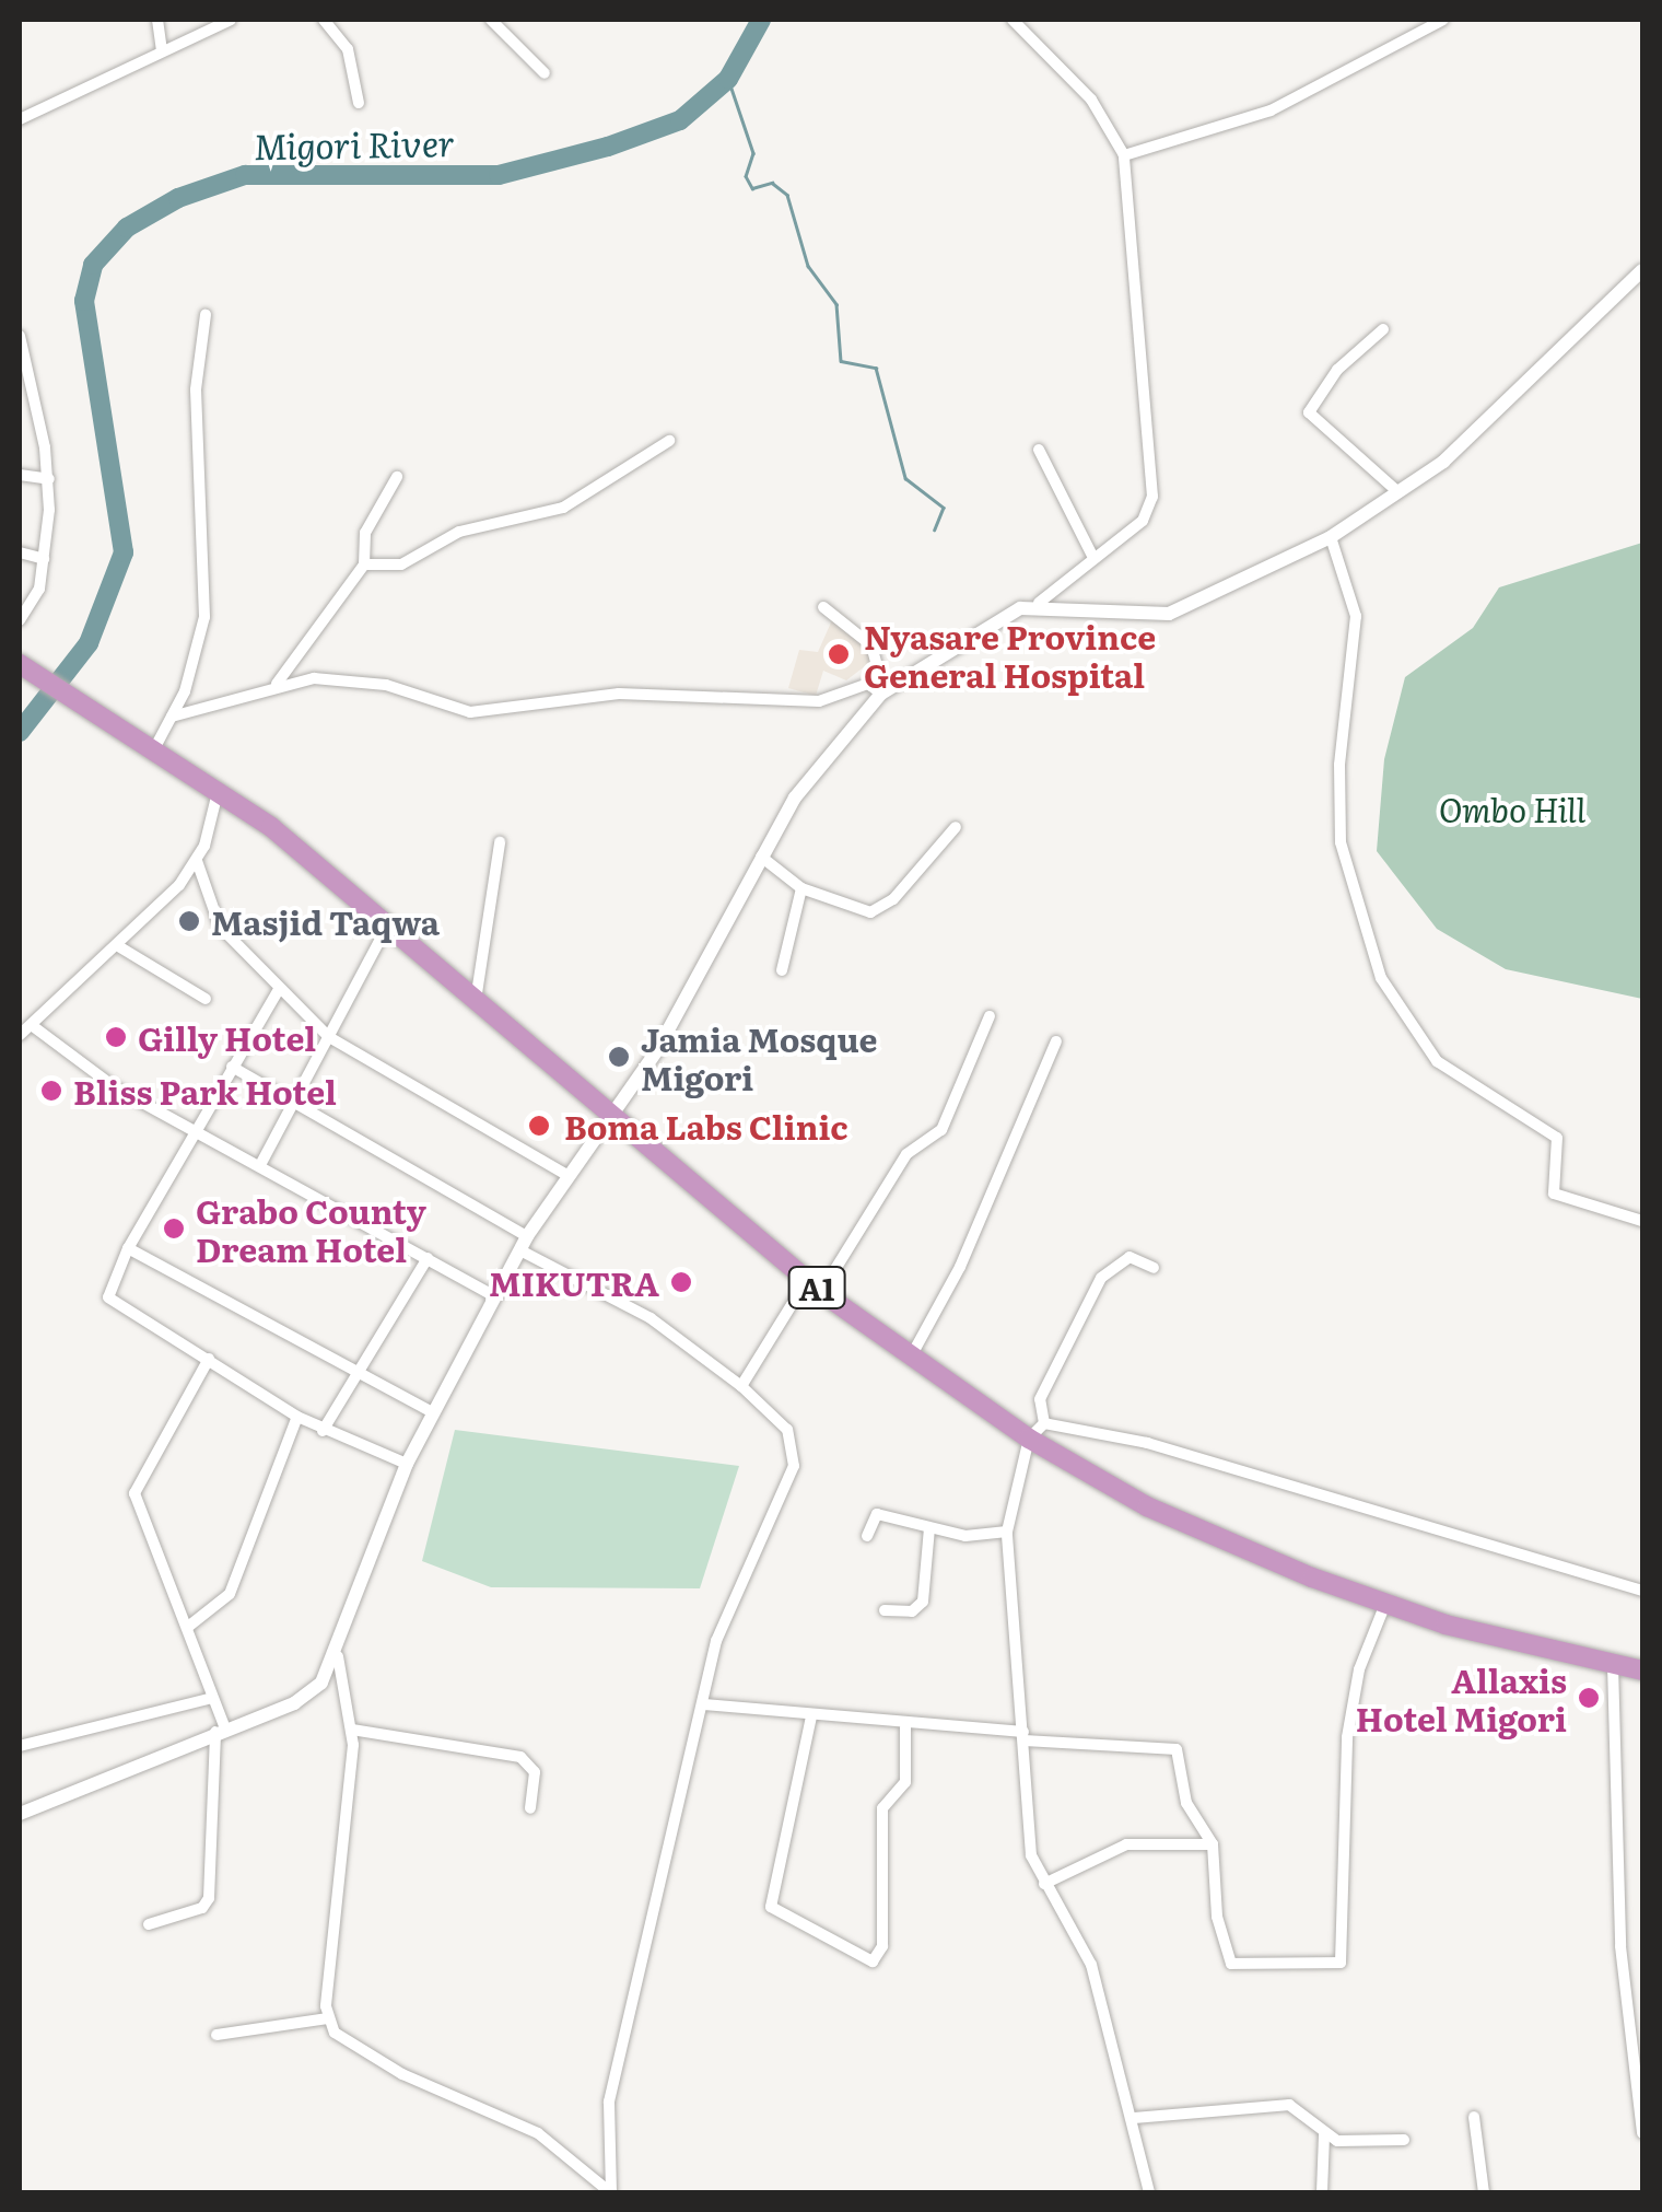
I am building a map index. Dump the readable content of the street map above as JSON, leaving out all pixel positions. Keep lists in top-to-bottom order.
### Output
{
  "streets": {
    "highway": ["A1"]
  },
  "water": ["Migori River"],
  "parks": ["Ombo Hill"],
  "places": [
    "Nyasare Province General Hospital",
    "Masjid Taqwa",
    "Gilly Hotel",
    "Jamia Mosque Migori",
    "Bliss Park Hotel",
    "Boma Labs Clinic",
    "Grabo County Dream Hotel",
    "MIKUTRA",
    "Allaxis Hotel Migori"
  ]
}
